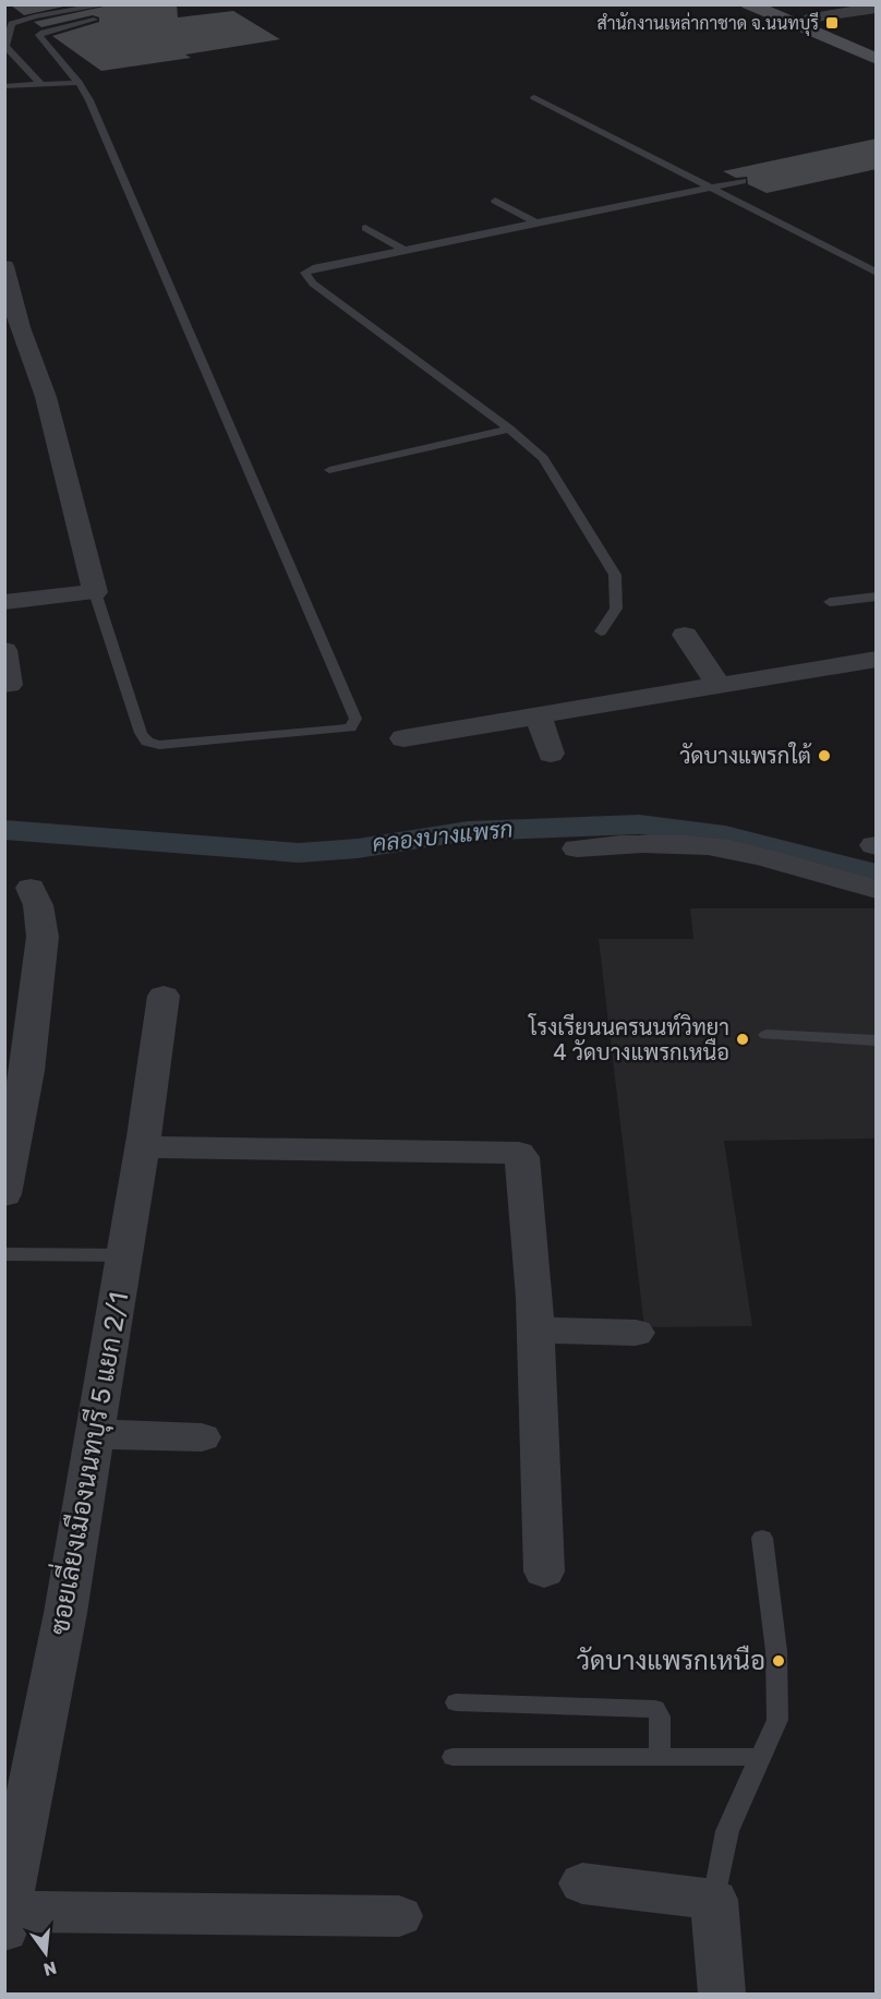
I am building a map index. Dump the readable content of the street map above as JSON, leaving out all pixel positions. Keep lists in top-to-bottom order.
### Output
{
  "streets": {
    "street": ["ซอยเลี่ยงเมืองนนทบุรี 5 แยก 2/1"]
  },
  "water": ["คลองบางแพรก"],
  "places": {
    "transit": ["สำนักงานเหล่ากาชาด จ.นนทบุรี"],
    "other": ["วัดบางแพรกใต้", "โรงเรียนนครนนท์วิทยา 4 วัดบางแพรกเหนือ", "วัดบางแพรกเหนือ"]
  },
  "north": "bottom"
}
